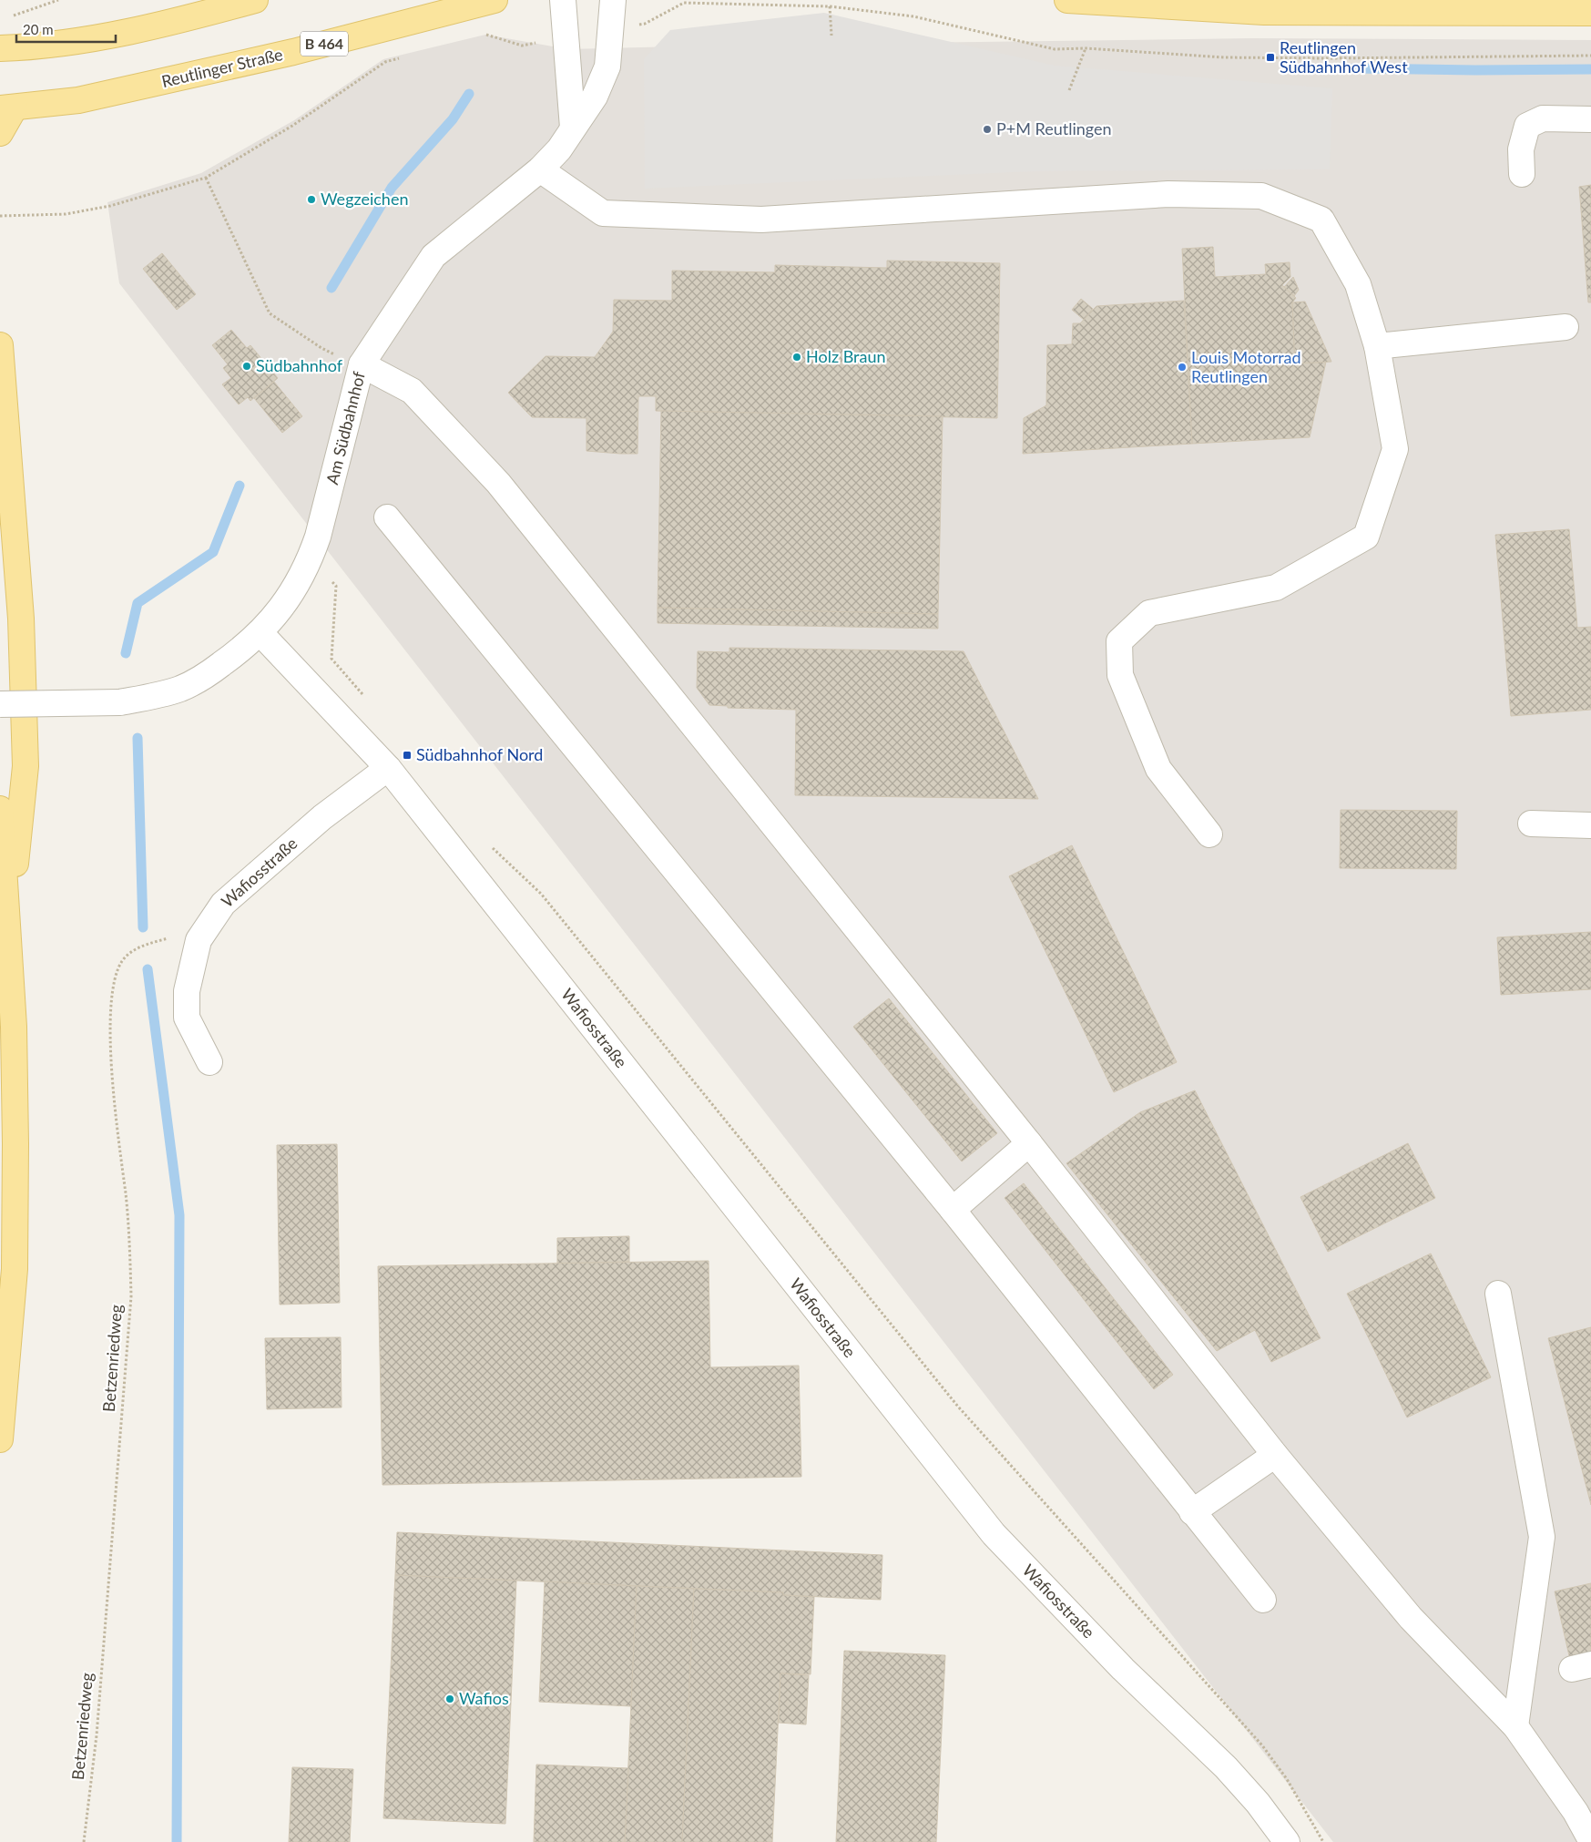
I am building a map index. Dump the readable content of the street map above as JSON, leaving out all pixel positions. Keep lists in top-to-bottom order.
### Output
{
  "streets": {
    "main road": ["B 464", "Reutlinger Straße"],
    "street": ["Am Südbahnhof", "Wafiosstraße"],
    "path": ["Betzenriedweg"]
  },
  "crossings": [
    ["Am Südbahnhof", "Wafiosstraße"],
    ["Wafiosstraße", "Betzenriedweg"]
  ],
  "places": {
    "transit": ["Reutlingen Südbahnhof West", "Südbahnhof Nord"],
    "other": [
      "P+M Reutlingen",
      "Wegzeichen",
      "Holz Braun",
      "Südbahnhof",
      "Louis Motorrad Reutlingen",
      "Wafios"
    ]
  },
  "scale_bar": "20 m"
}
